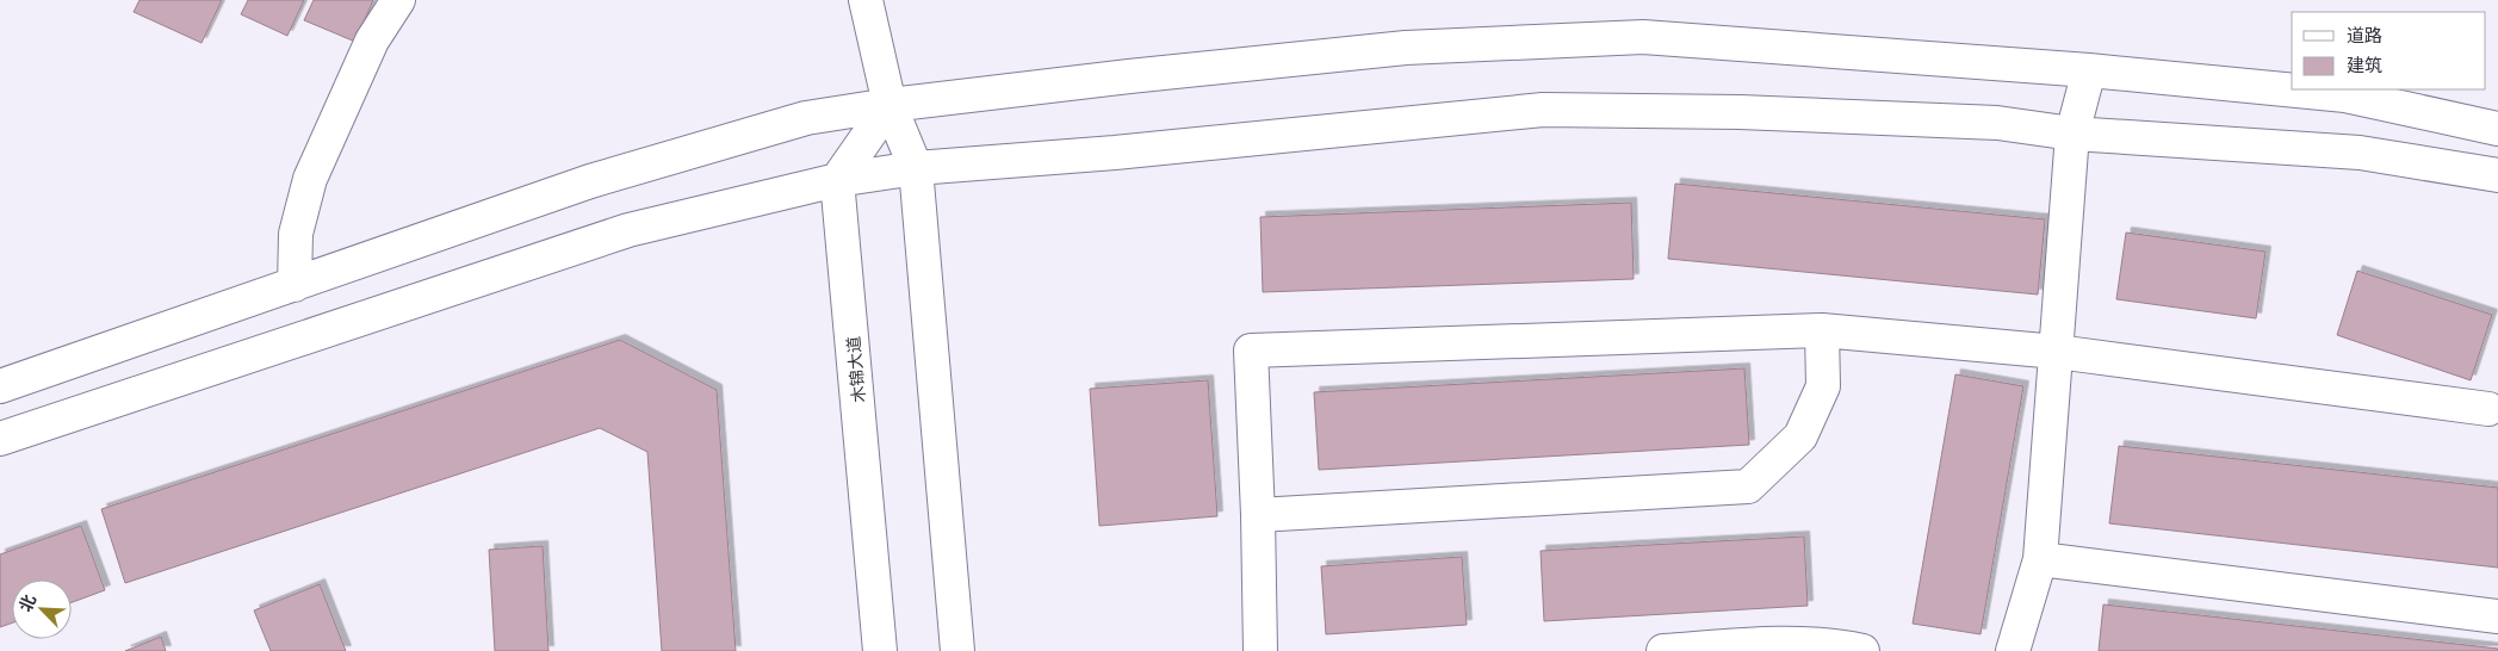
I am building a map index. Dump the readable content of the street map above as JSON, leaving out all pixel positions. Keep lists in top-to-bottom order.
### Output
{
  "streets": {
    "street": ["木锦大道"]
  },
  "legend": ["道路", "建筑"],
  "north": "top left"
}
